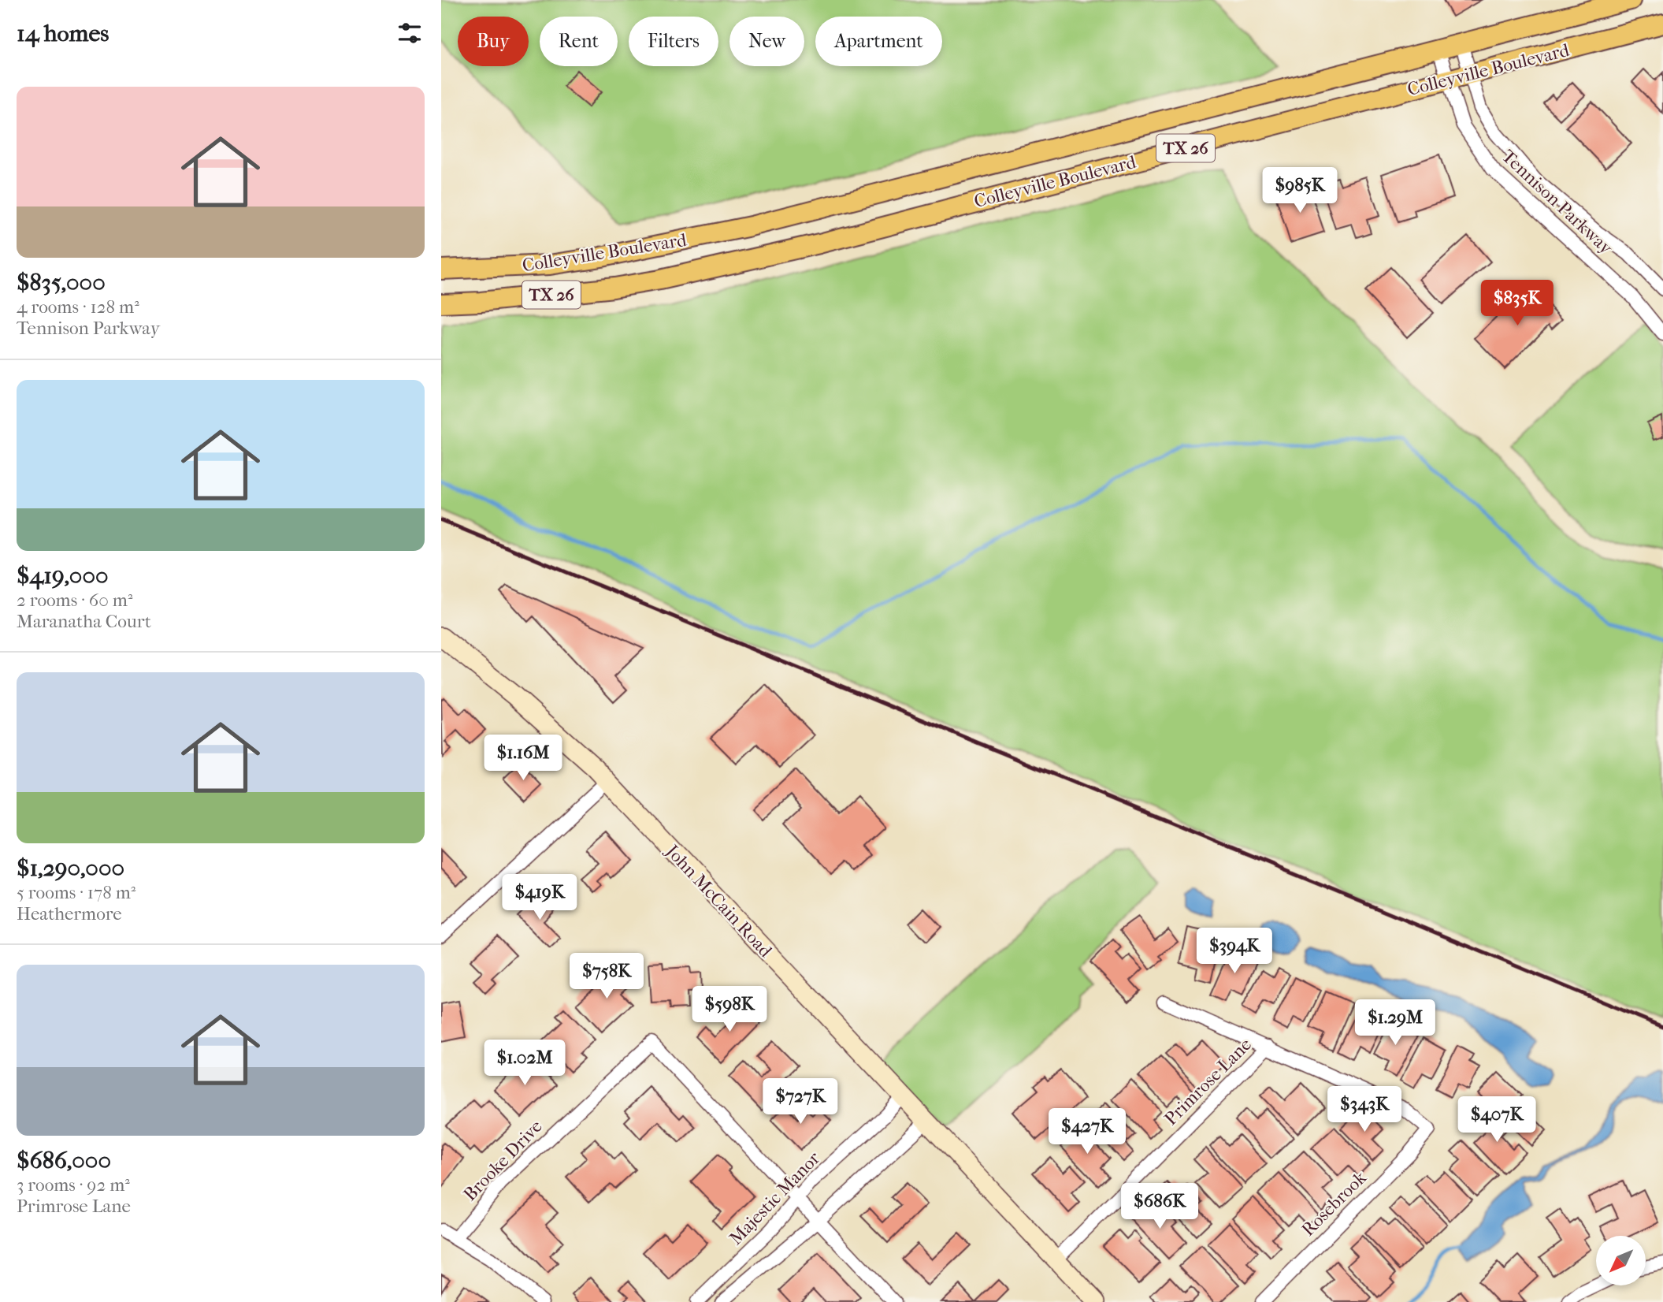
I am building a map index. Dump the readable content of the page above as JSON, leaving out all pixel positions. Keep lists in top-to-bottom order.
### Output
{
  "streets": {
    "main road": ["Colleyville Boulevard", "TX 26", "John McCain Road"],
    "street": [
      "Tennison Parkway",
      "Primrose Lane",
      "Brooke Drive",
      "Majestic Manor",
      "Rosebrook"
    ]
  },
  "crossings": [
    ["Colleyville Boulevard", "Tennison Parkway"],
    ["John McCain Road", "Primrose Lane"],
    ["John McCain Road", "Majestic Manor"],
    ["Primrose Lane", "Rosebrook"],
    ["Brooke Drive", "Majestic Manor"]
  ],
  "north": "bottom left",
  "page": {
    "heading": "14 homes",
    "chip": [
      "Buy",
      "Rent",
      "Filters",
      "New",
      "Apartment"
    ],
    "list": [
      {
        "name": "$835,000",
        "note": "4 rooms · 128 m² · Tennison Parkway"
      },
      {
        "name": "$419,000",
        "note": "2 rooms · 60 m² · Maranatha Court"
      },
      {
        "name": "$1,290,000",
        "note": "5 rooms · 178 m² · Heathermore"
      },
      {
        "name": "$686,000",
        "note": "3 rooms · 92 m² · Primrose Lane"
      }
    ],
    "price": [
      "$985K",
      "$835K",
      "$1.16M",
      "$419K",
      "$394K",
      "$758K",
      "$598K",
      "$1.29M",
      "$1.02M",
      "$727K",
      "$343K",
      "$407K",
      "$427K",
      "$686K"
    ]
  }
}
